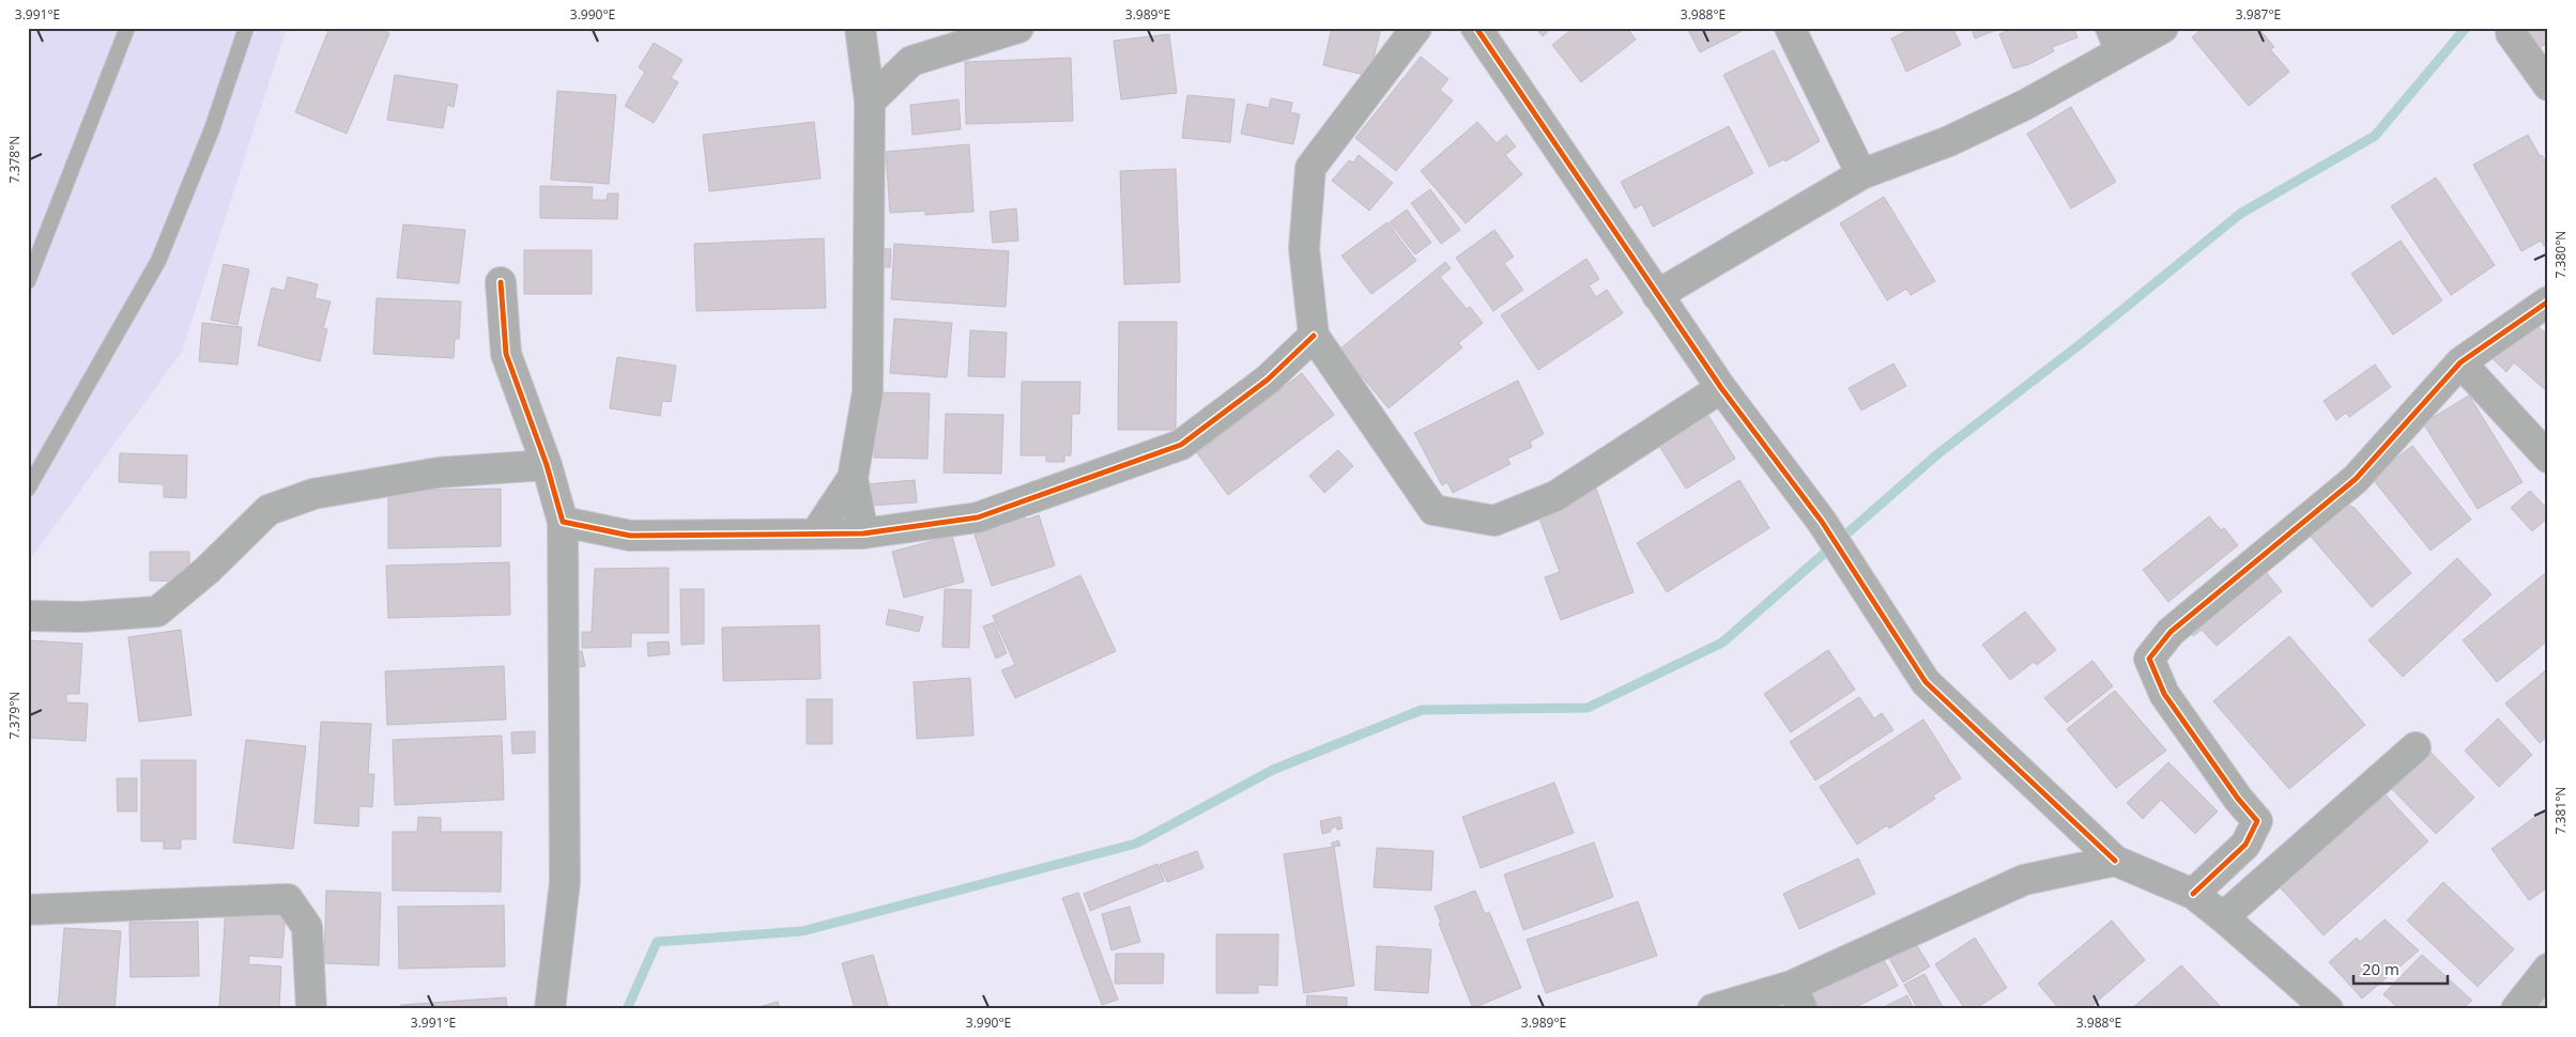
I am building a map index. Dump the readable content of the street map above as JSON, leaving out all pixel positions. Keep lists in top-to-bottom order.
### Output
{
  "scale_bar": "20 m",
  "coordinates": [
    "3.991°E",
    "3.990°E",
    "3.989°E",
    "3.988°E",
    "3.987°E",
    "7.378°N",
    "7.380°N",
    "7.379°N",
    "7.381°N"
  ]
}
